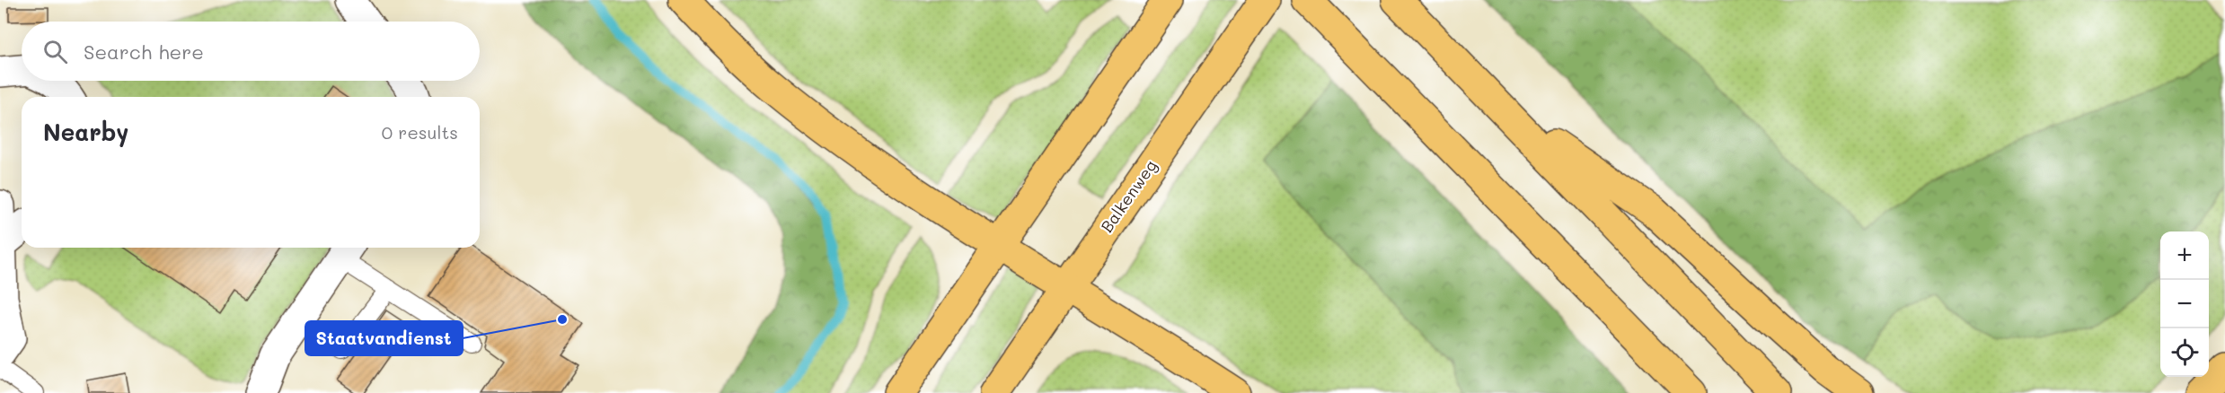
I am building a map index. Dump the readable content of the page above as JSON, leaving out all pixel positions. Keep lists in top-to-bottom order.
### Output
{
  "streets": {
    "main road": ["Balkenweg"]
  },
  "places": ["Staatvandienst"],
  "page": {
    "search": "Search here",
    "heading": ["Nearby", "0 results"],
    "map_buttons": ["+", "−"]
  }
}
